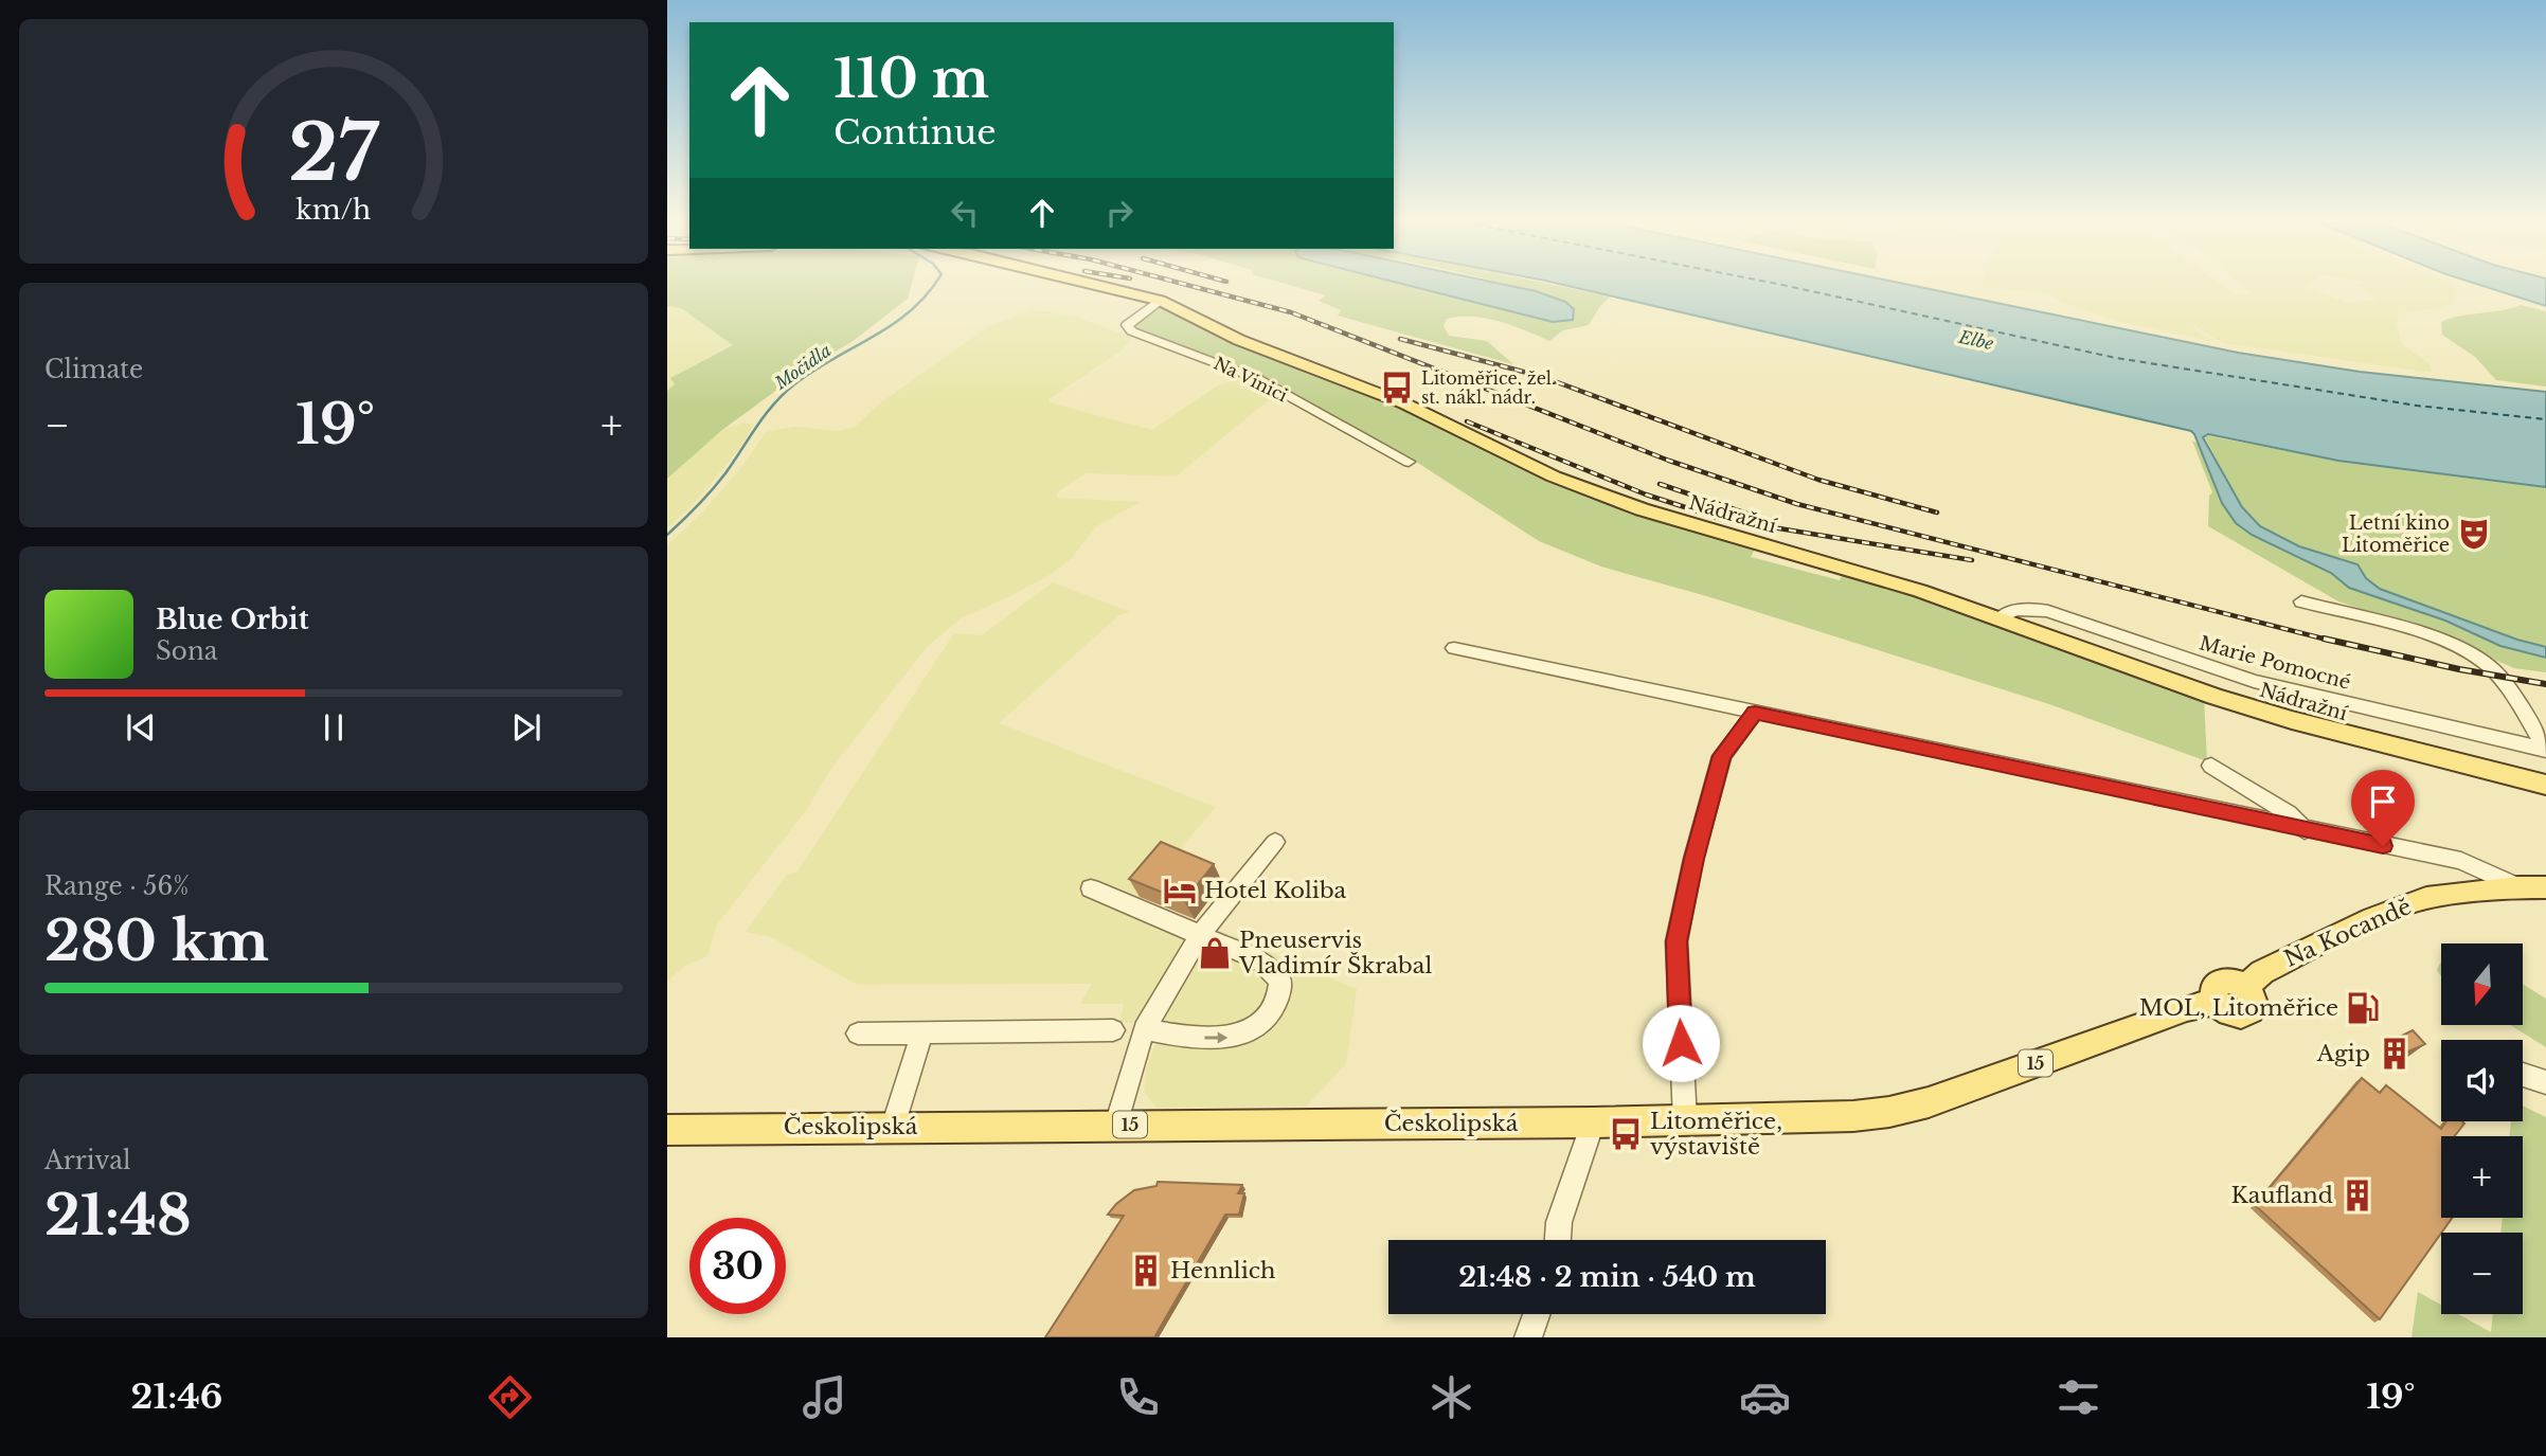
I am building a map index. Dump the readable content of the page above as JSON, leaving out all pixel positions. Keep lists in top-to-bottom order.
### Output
{
  "streets": {
    "main road": [
      "Nádražní",
      "Na Kocandě",
      "15",
      "Českolipská"
    ],
    "street": ["Na Vinici", "Marie Pomocné"]
  },
  "crossings": [
    ["Na Vinici", "Nádražní"],
    ["Nádražní", "Marie Pomocné"],
    ["Na Kocandě", "Českolipská"]
  ],
  "water": ["Elbe", "Močidla"],
  "places": {
    "bus stop": ["Litoměřice, žel. st. nákl. nádr.", "Litoměřice, výstaviště"],
    "theatre": ["Letní kino Litoměřice"],
    "hotel": ["Hotel Koliba"],
    "shop": ["Pneuservis Vladimír Škrabal"],
    "fuel station": ["MOL, Litoměřice"],
    "building": ["Agip", "Kaufland", "Hennlich"]
  },
  "north": "bottom",
  "page": {
    "turn": ["110 m", "Continue"],
    "tile": [
      "Climate",
      ["Range · 56%", "280 km"],
      ["Arrival", "21:48"]
    ],
    "heat": ["−", "19°", "+"],
    "song": ["Blue Orbit", "Sona"],
    "map_buttons": ["+", "−"],
    "limit": "30",
    "trip": "21:48 · 2 min · 540 m",
    "tabs": ["21:46", "19°"],
    "gauge": ["27", "km/h"]
  }
}
